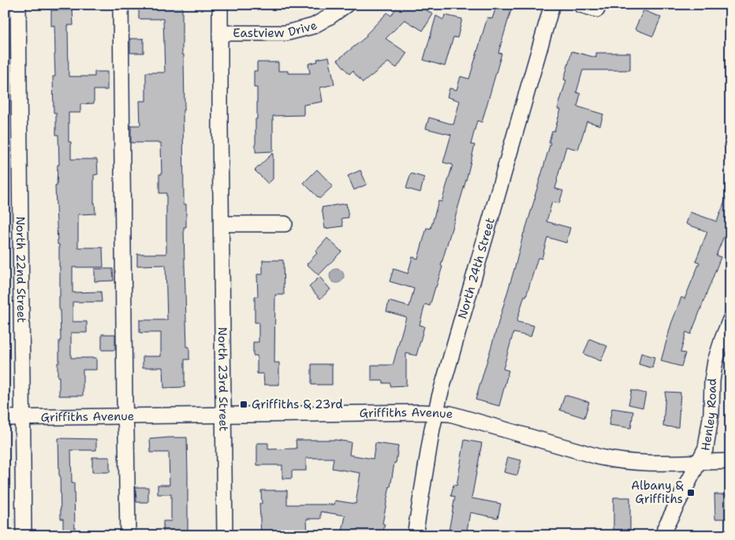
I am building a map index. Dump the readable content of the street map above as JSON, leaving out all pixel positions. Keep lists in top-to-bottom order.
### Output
{
  "streets": {
    "street": [
      "Eastview Drive",
      "North 24th Street",
      "North 22nd Street",
      "North 23rd Street",
      "Henley Road",
      "Griffiths Avenue"
    ]
  },
  "crossings": [
    ["Eastview Drive", "North 23rd Street"],
    ["North 24th Street", "Griffiths Avenue"],
    ["North 22nd Street", "Griffiths Avenue"],
    ["North 23rd Street", "Griffiths Avenue"],
    ["Henley Road", "Griffiths Avenue"]
  ],
  "places": {
    "transit": ["Griffiths & 23rd", "Albany & Griffiths"]
  }
}
